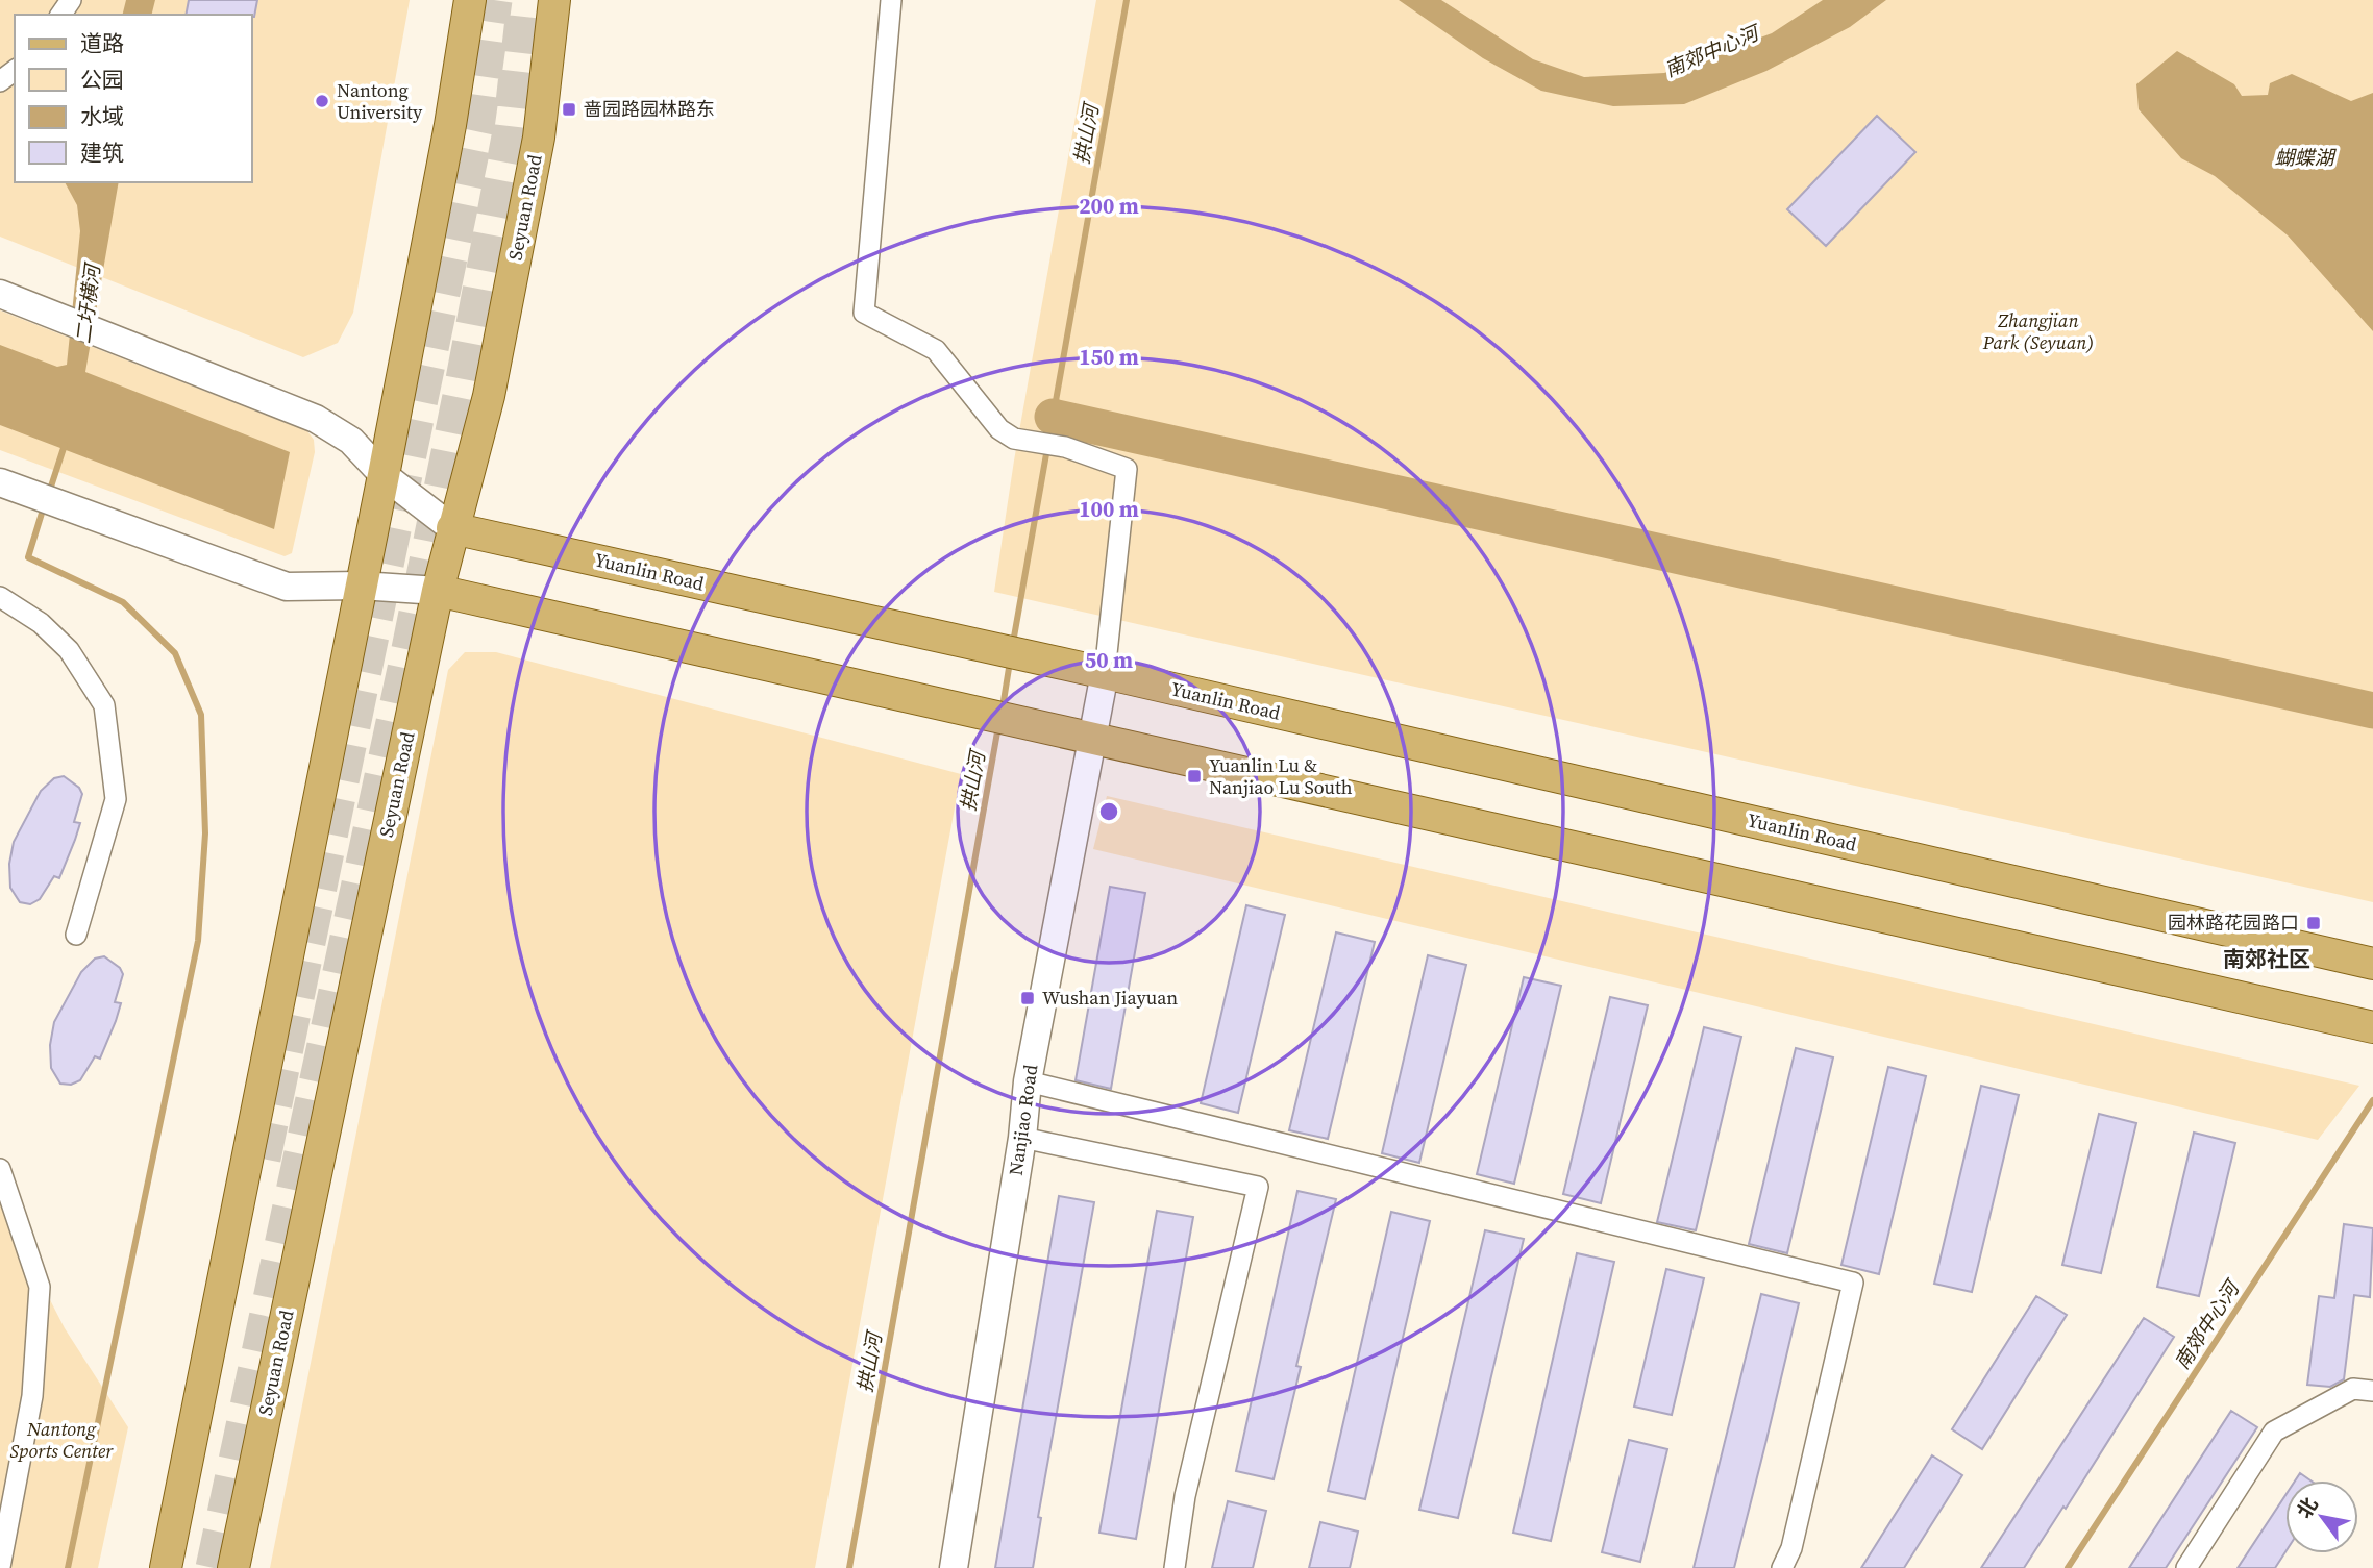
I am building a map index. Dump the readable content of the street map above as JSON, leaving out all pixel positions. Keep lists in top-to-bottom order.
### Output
{
  "streets": {
    "main road": ["Seyuan Road", "Yuanlin Road", "Nanjiao Road"]
  },
  "crossings": [
    ["Seyuan Road", "Yuanlin Road"],
    ["Yuanlin Road", "Nanjiao Road"]
  ],
  "districts": ["南郊社区"],
  "water": [
    "南郊中心河",
    "拱山河",
    "蝴蝶湖",
    "二圩横河"
  ],
  "parks": ["Zhangjian Park (Seyuan)", "Nantong Sports Center"],
  "places": {
    "other": ["Nantong University"],
    "transit": [
      "啬园路园林路东",
      "Yuanlin Lu & Nanjiao Lu South",
      "园林路花园路口",
      "Wushan Jiayuan"
    ]
  },
  "legend": [
    "道路",
    "公园",
    "水域",
    "建筑"
  ],
  "north": "top left",
  "rings": [
    "200 m",
    "150 m",
    "100 m",
    "50 m"
  ]
}
